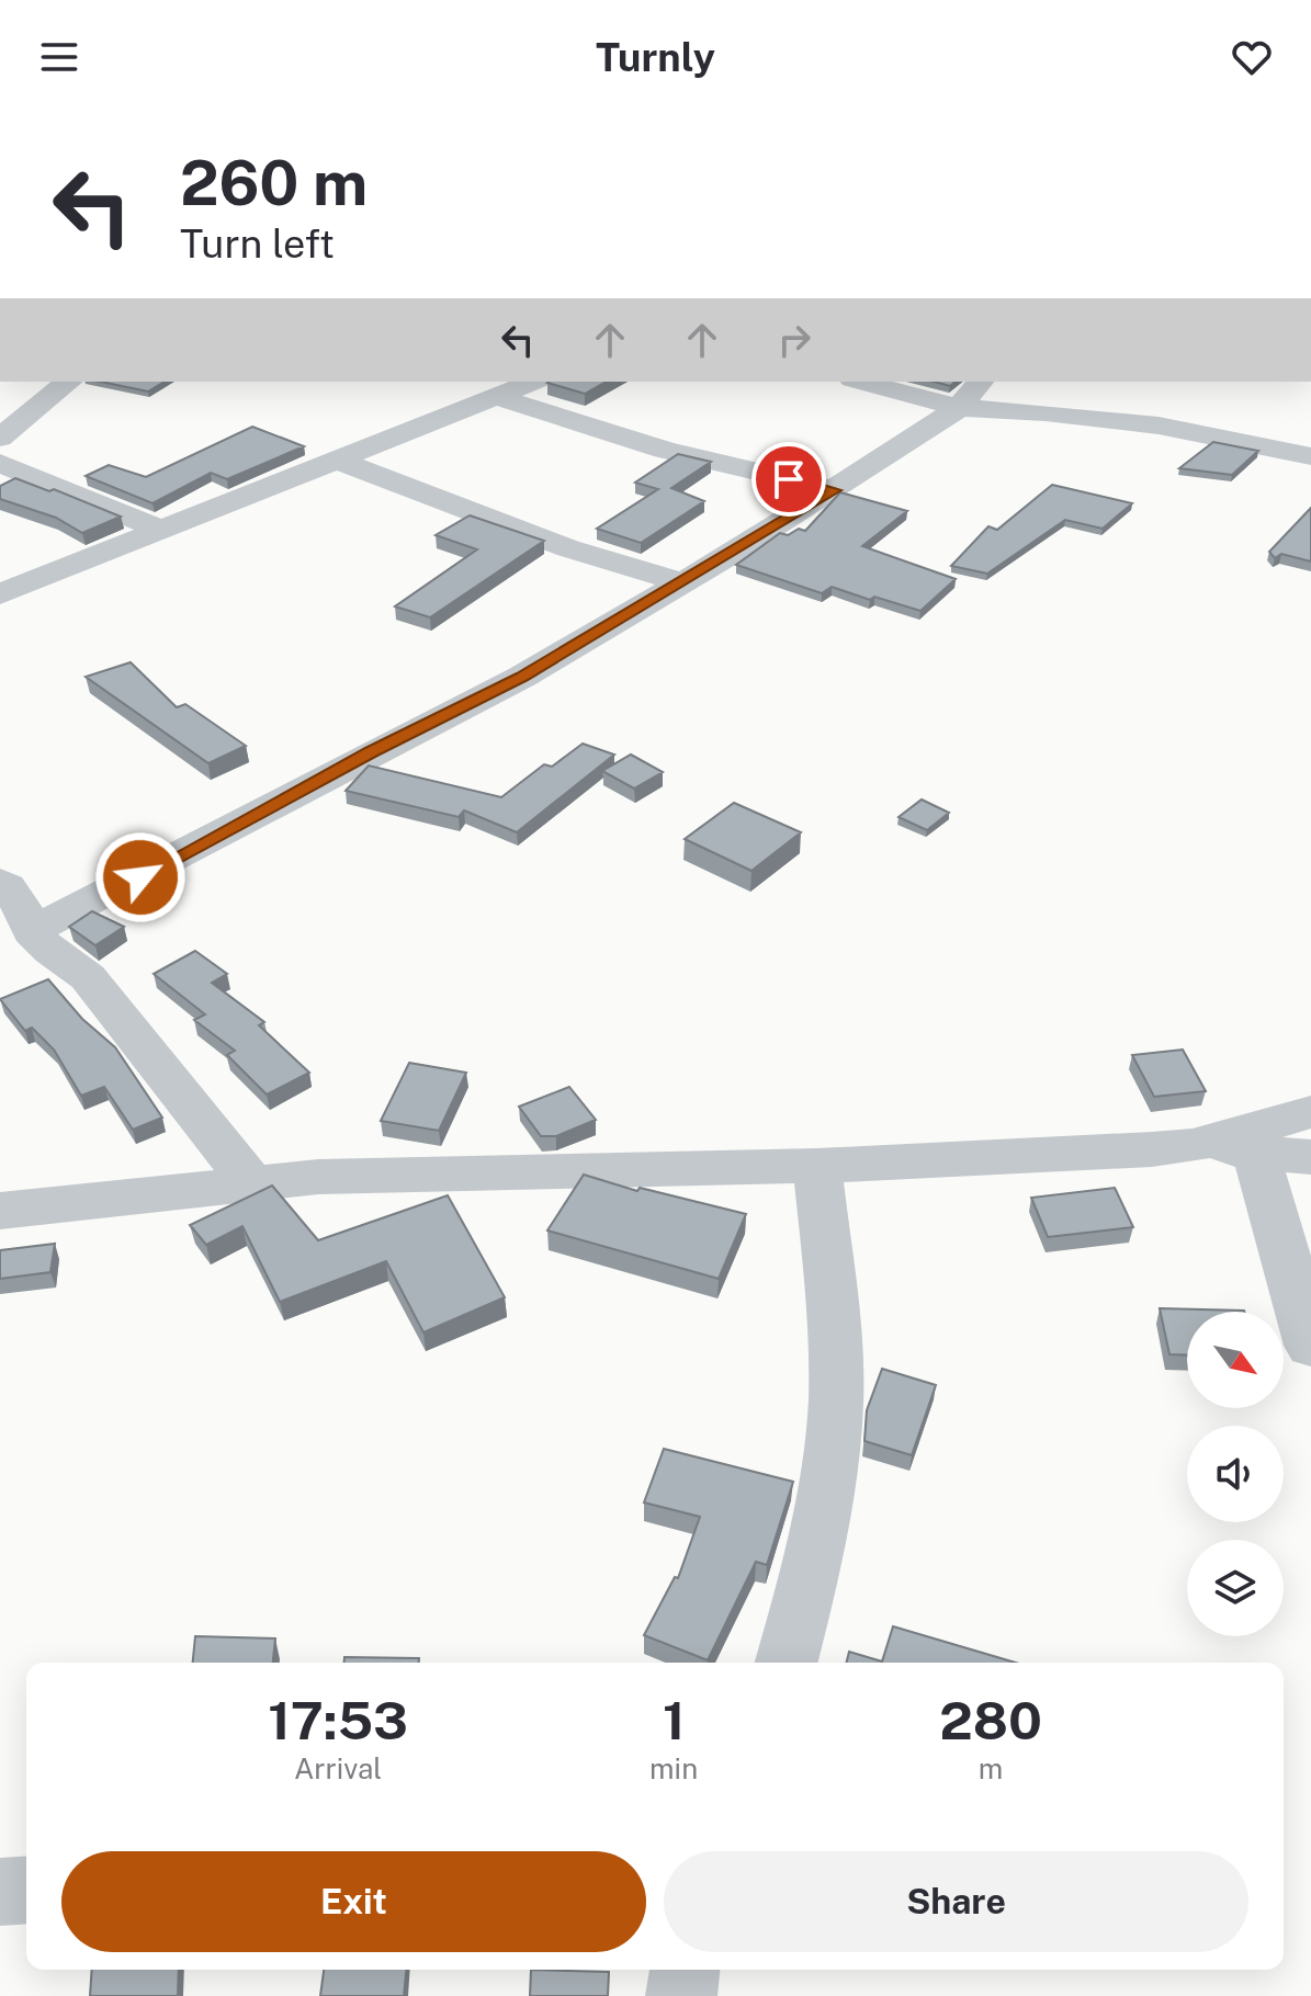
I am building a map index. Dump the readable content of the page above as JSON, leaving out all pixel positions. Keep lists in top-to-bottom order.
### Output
{
  "north": "bottom right",
  "page": {
    "header": "Turnly",
    "turn": ["260 m", "Turn left"],
    "eta": [
      "17:53",
      "Arrival",
      "1",
      "min",
      "280",
      "m"
    ],
    "buttons": ["Exit", "Share"]
  }
}
